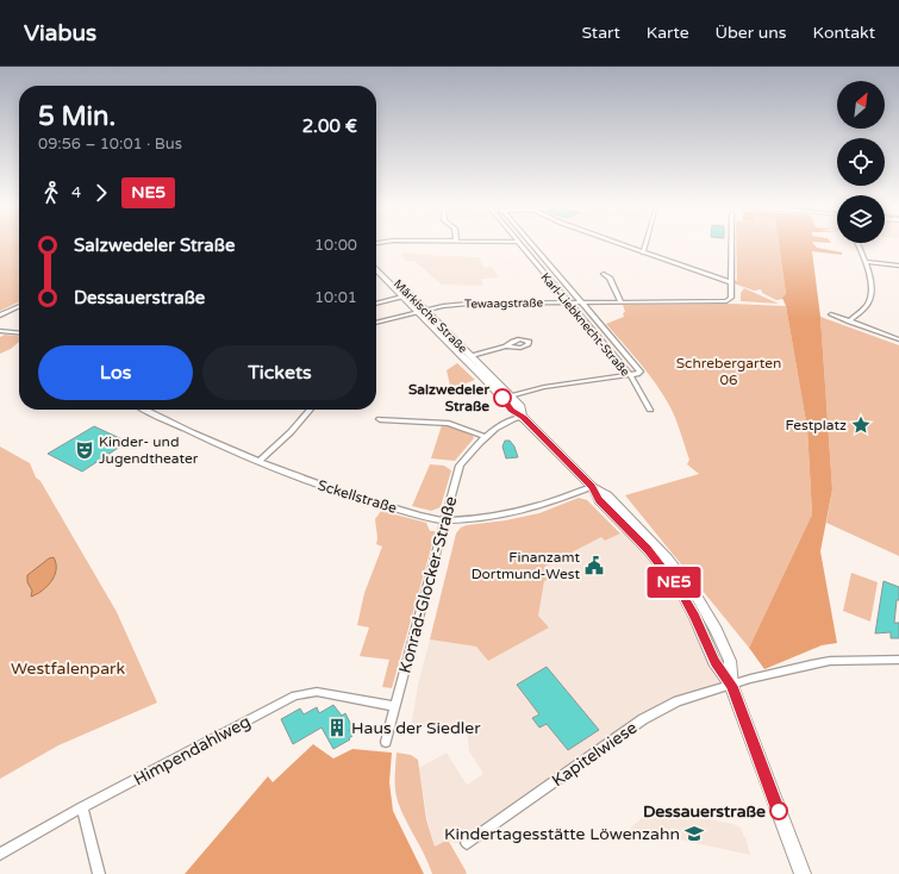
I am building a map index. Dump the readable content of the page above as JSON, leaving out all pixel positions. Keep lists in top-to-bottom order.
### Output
{
  "streets": {
    "main road": ["Märkische Straße"],
    "street": [
      "Tewaagstraße",
      "Karl-Liebknecht-Straße",
      "Sckellstraße",
      "Konrad-Glocker-Straße",
      "Himpendahlweg",
      "Kapitelwiese"
    ]
  },
  "crossings": [
    ["Tewaagstraße", "Märkische Straße"],
    ["Tewaagstraße", "Karl-Liebknecht-Straße"],
    ["Märkische Straße", "Sckellstraße"],
    ["Märkische Straße", "Konrad-Glocker-Straße"],
    ["Märkische Straße", "Kapitelwiese"],
    ["Sckellstraße", "Konrad-Glocker-Straße"],
    ["Konrad-Glocker-Straße", "Himpendahlweg"]
  ],
  "parks": ["Schrebergarten 06", "Westfalenpark"],
  "places": {
    "other": ["Salzwedeler Straße", "Dessauerstraße"],
    "place": ["Festplatz"],
    "theatre": ["Kinder- und Jugendtheater"],
    "public building": ["Finanzamt Dortmund-West"],
    "building": ["Haus der Siedler"],
    "school or university": ["Kindertagesstätte Löwenzahn"]
  },
  "lines": ["bus line NE5"],
  "north": "top right",
  "page": {
    "header": "Viabus",
    "nav": [
      "Start",
      "Karte",
      "Über uns",
      "Kontakt"
    ],
    "on_map": "NE5",
    "heading": ["5 Min.", "09:56 – 10:01 · Bus", "2.00 €"],
    "legs": ["4", "NE5"],
    "list": [
      {
        "name": "Salzwedeler Straße",
        "value": "10:00"
      },
      {
        "name": "Dessauerstraße",
        "value": "10:01"
      }
    ],
    "buttons": ["Los", "Tickets"]
  }
}
